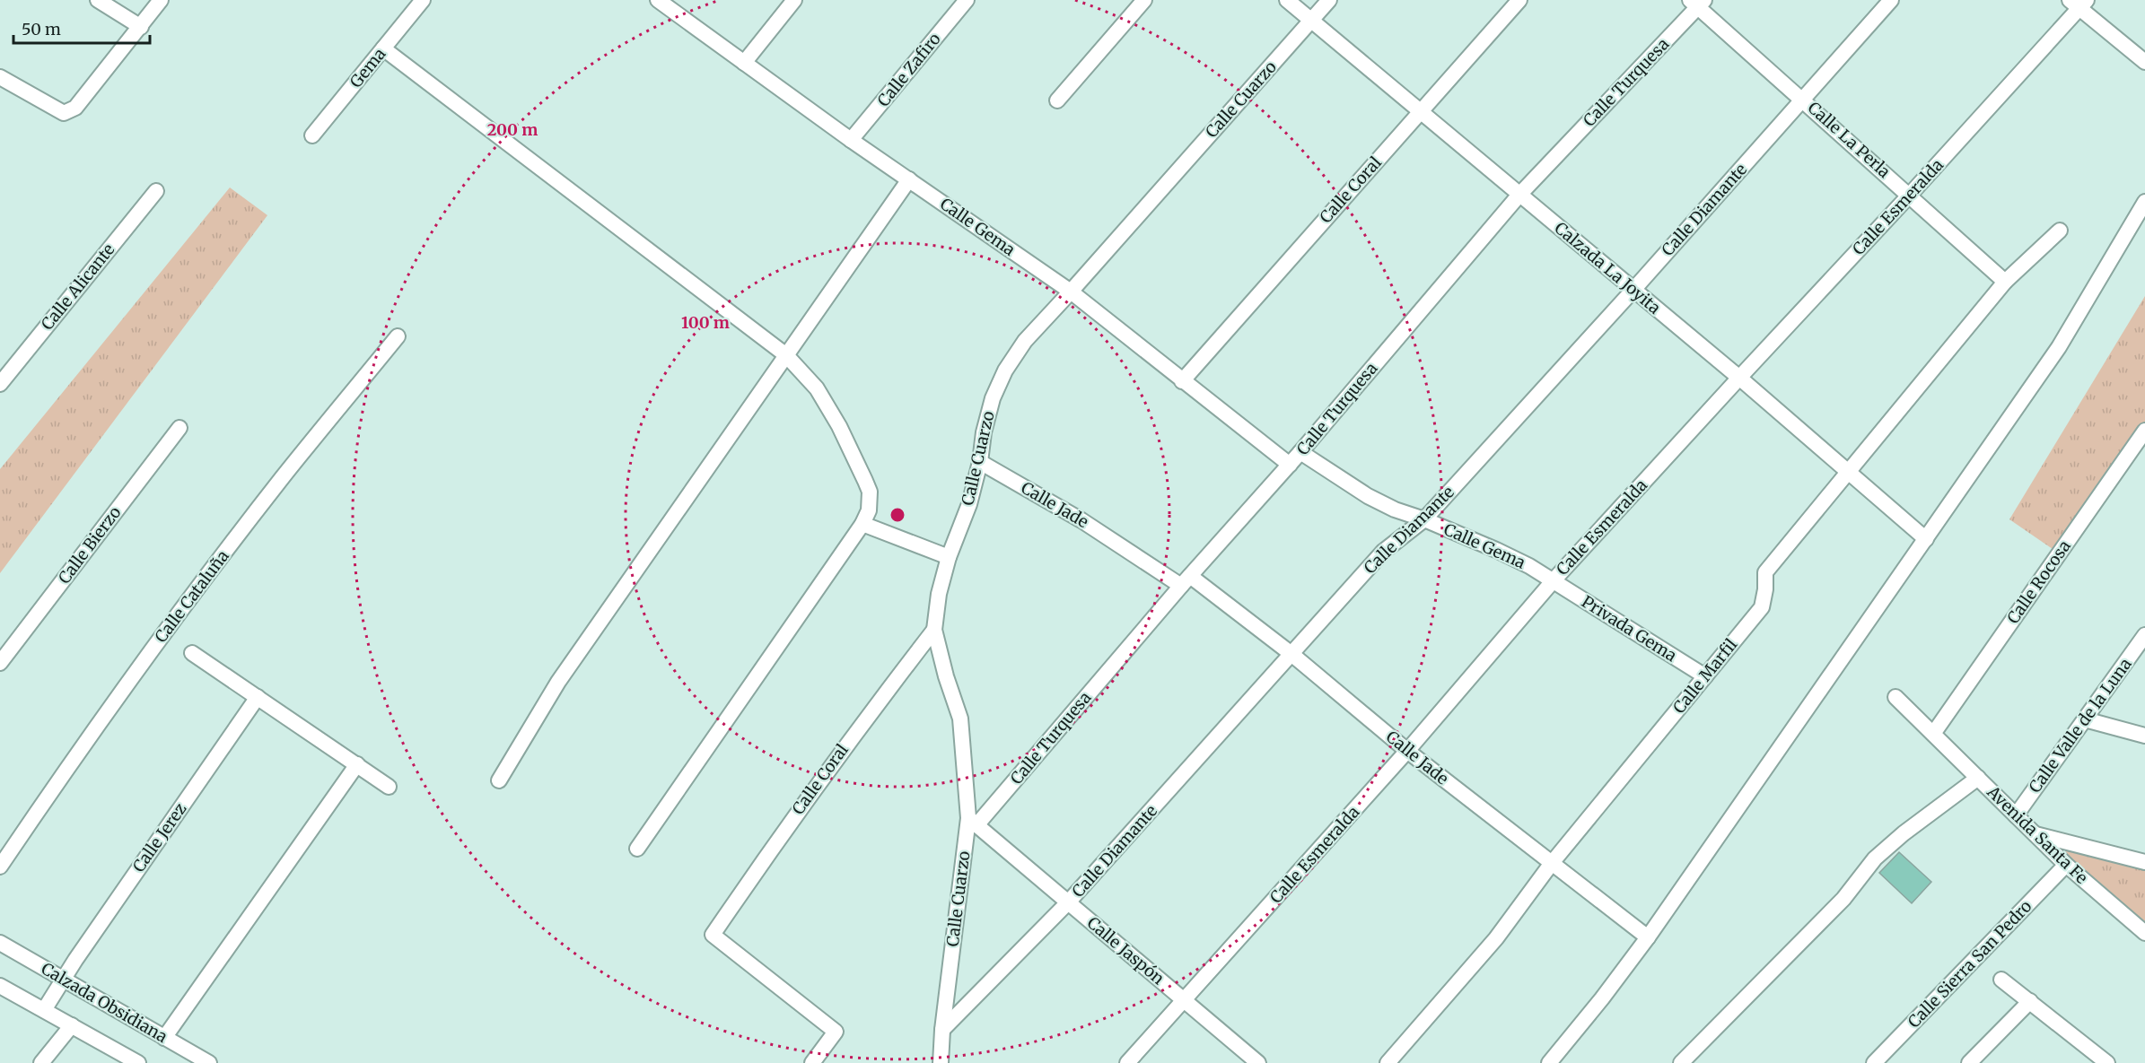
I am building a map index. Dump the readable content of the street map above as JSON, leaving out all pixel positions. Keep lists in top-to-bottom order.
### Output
{
  "streets": {
    "street": [
      "Gema",
      "Calle Zafiro",
      "Calle Turquesa",
      "Calle Cuarzo",
      "Calle La Perla",
      "Calle Coral",
      "Calle Esmeralda",
      "Calle Diamante",
      "Calle Gema",
      "Calzada La Joyita",
      "Calle Alicante",
      "Calle Jade",
      "Calle Bierzo",
      "Calle Rocosa",
      "Calle Cataluña",
      "Privada Gema",
      "Calle Marfil",
      "Calle Valle de la Luna",
      "Avenida Santa Fe",
      "Calle Jerez",
      "Calle Jaspón",
      "Calle Sierra San Pedro",
      "Calzada Obsidiana"
    ]
  },
  "crossings": [
    ["Calle Zafiro", "Calle Gema"],
    ["Calle Turquesa", "Calle Cuarzo"],
    ["Calle Turquesa", "Calle La Perla"],
    ["Calle Turquesa", "Calle Gema"],
    ["Calle Turquesa", "Calzada La Joyita"],
    ["Calle Turquesa", "Calle Jade"],
    ["Calle Turquesa", "Calle Jaspón"],
    ["Calle Cuarzo", "Calle Coral"],
    ["Calle Cuarzo", "Calle Diamante"],
    ["Calle Cuarzo", "Calle Gema"],
    ["Calle Cuarzo", "Calzada La Joyita"],
    ["Calle Cuarzo", "Calle Jade"],
    ["Calle Cuarzo", "Calle Jaspón"],
    ["Calle La Perla", "Calle Esmeralda"],
    ["Calle La Perla", "Calle Diamante"],
    ["Calle La Perla", "Calle Marfil"],
    ["Calle Coral", "Calle Gema"],
    ["Calle Coral", "Calzada La Joyita"],
    ["Calle Esmeralda", "Calle Gema"],
    ["Calle Esmeralda", "Calzada La Joyita"],
    ["Calle Esmeralda", "Calle Jade"],
    ["Calle Esmeralda", "Privada Gema"],
    ["Calle Esmeralda", "Calle Jaspón"],
    ["Calle Diamante", "Calle Gema"],
    ["Calle Diamante", "Calzada La Joyita"],
    ["Calle Diamante", "Calle Jade"],
    ["Calle Diamante", "Calle Jaspón"],
    ["Calle Gema", "Privada Gema"],
    ["Calzada La Joyita", "Calle Marfil"],
    ["Calle Jade", "Calle Marfil"],
    ["Calle Rocosa", "Avenida Santa Fe"],
    ["Privada Gema", "Calle Marfil"],
    ["Calle Valle de la Luna", "Avenida Santa Fe"],
    ["Avenida Santa Fe", "Calle Sierra San Pedro"],
    ["Calle Jerez", "Calzada Obsidiana"]
  ],
  "scale_bar": "50 m",
  "rings": ["200 m", "100 m"]
}
